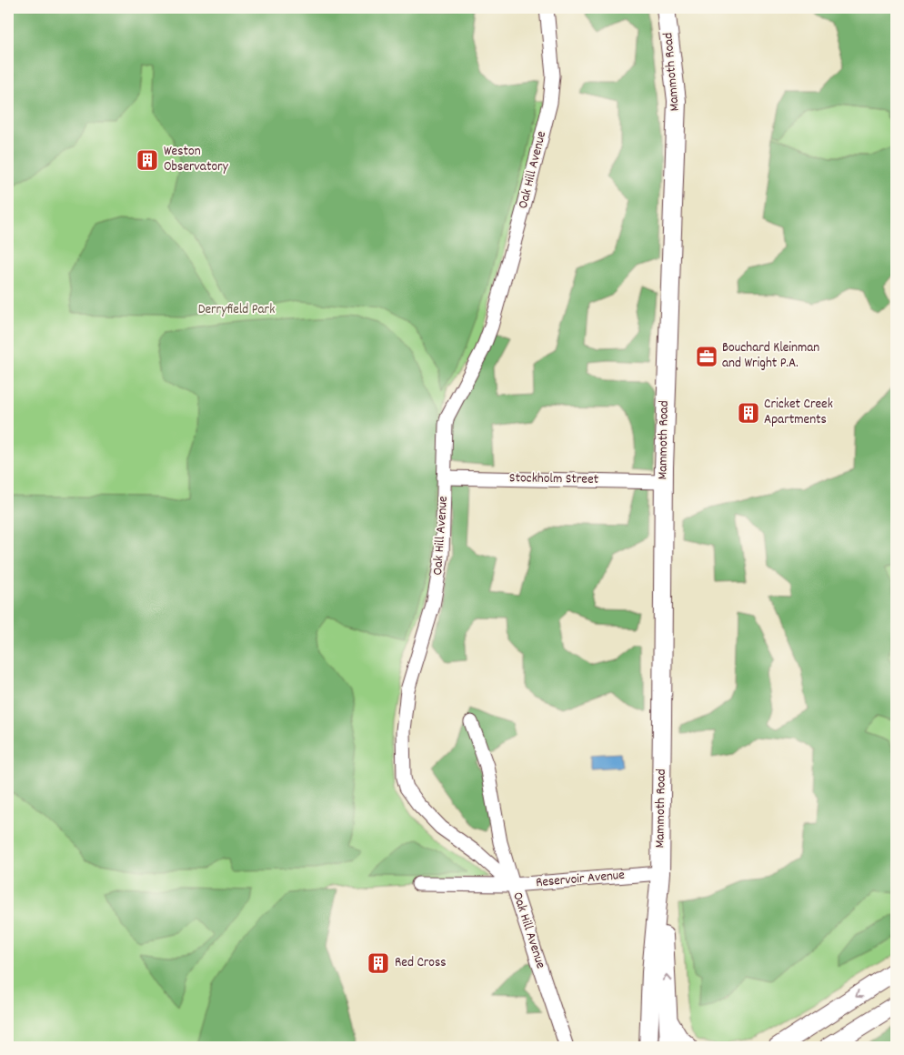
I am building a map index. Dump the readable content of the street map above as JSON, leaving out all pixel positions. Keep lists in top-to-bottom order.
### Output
{
  "streets": {
    "main road": ["Mammoth Road"],
    "street": ["Oak Hill Avenue", "Stockholm Street", "Reservoir Avenue"]
  },
  "crossings": [
    ["Mammoth Road", "Stockholm Street"],
    ["Mammoth Road", "Reservoir Avenue"],
    ["Oak Hill Avenue", "Stockholm Street"],
    ["Oak Hill Avenue", "Reservoir Avenue"]
  ],
  "parks": ["Derryfield Park"],
  "places": {
    "building": ["Weston Observatory", "Cricket Creek Apartments", "Red Cross"],
    "office": ["Bouchard Kleinman and Wright P.A."]
  }
}
